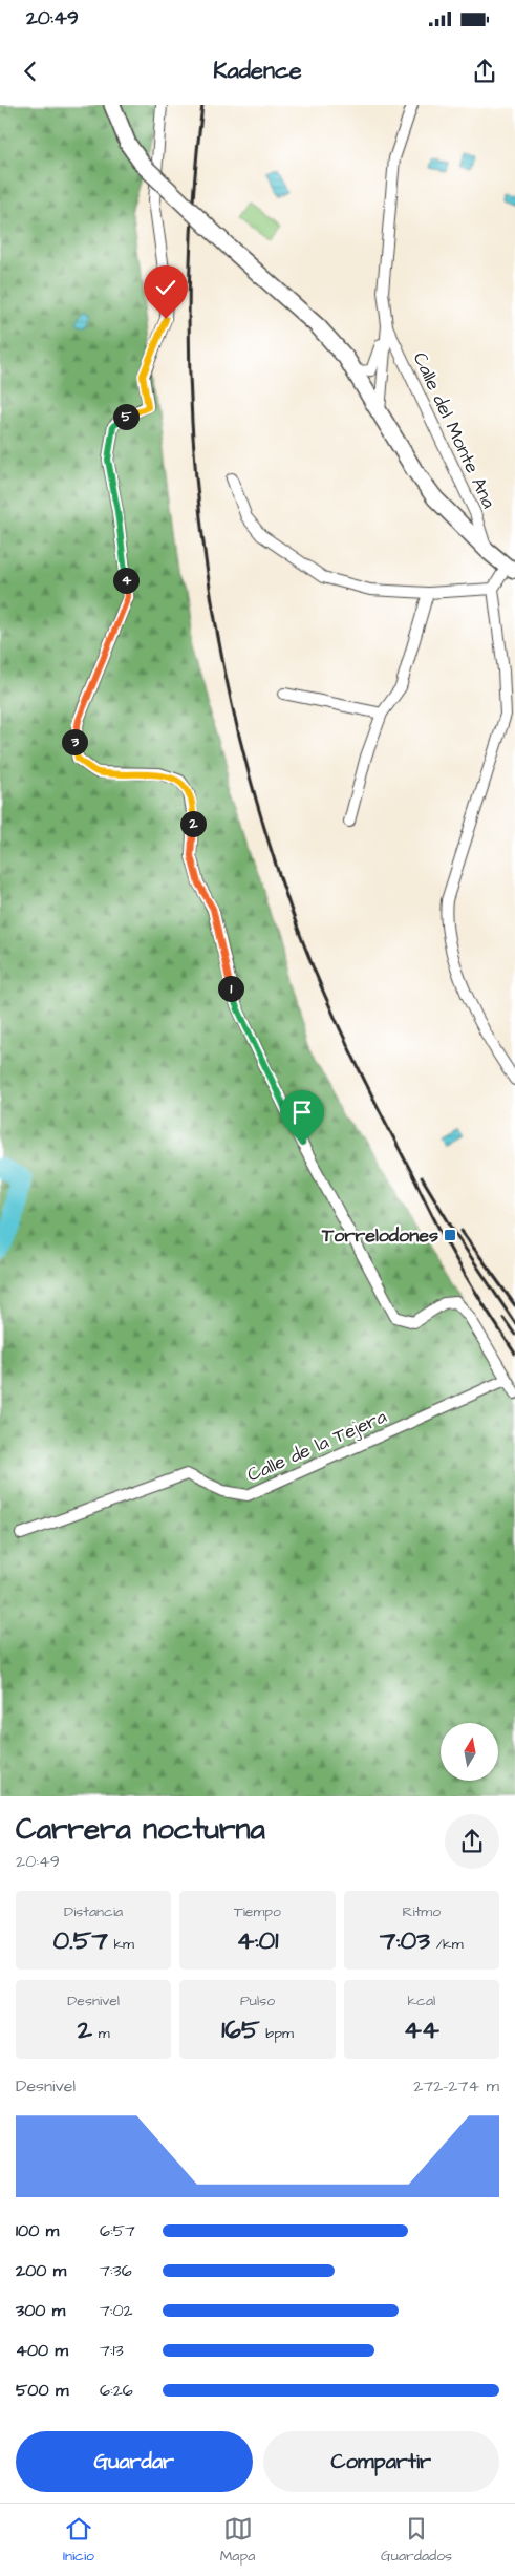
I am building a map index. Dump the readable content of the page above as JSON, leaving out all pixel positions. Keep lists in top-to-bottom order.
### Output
{
  "streets": {
    "street": ["Calle del Monte Ana", "Calle de la Tejera"]
  },
  "places": {
    "transit": ["Torrelodones"]
  },
  "north": "top",
  "page": {
    "status": "20:49",
    "header": "Kadence",
    "pins": [
      "5",
      "4",
      "3",
      "2",
      "1"
    ],
    "heading": ["Carrera nocturna", "20:49"],
    "stats": [
      ["Distancia", "0.57 km"],
      ["Tiempo", "4:01"],
      ["Ritmo", "7:03 /km"],
      ["Desnivel", "2 m"],
      ["Pulso", "165 bpm"],
      ["kcal", "44"]
    ],
    "chart": ["Desnivel", "272–274 m"],
    "list": [
      {
        "name": "100 m",
        "note": "6:57"
      },
      {
        "name": "200 m",
        "note": "7:36"
      },
      {
        "name": "300 m",
        "note": "7:02"
      },
      {
        "name": "400 m",
        "note": "7:13"
      },
      {
        "name": "500 m",
        "note": "6:26"
      }
    ],
    "buttons": ["Guardar", "Compartir"],
    "tabs": ["Inicio", "Mapa", "Guardados"]
  }
}
